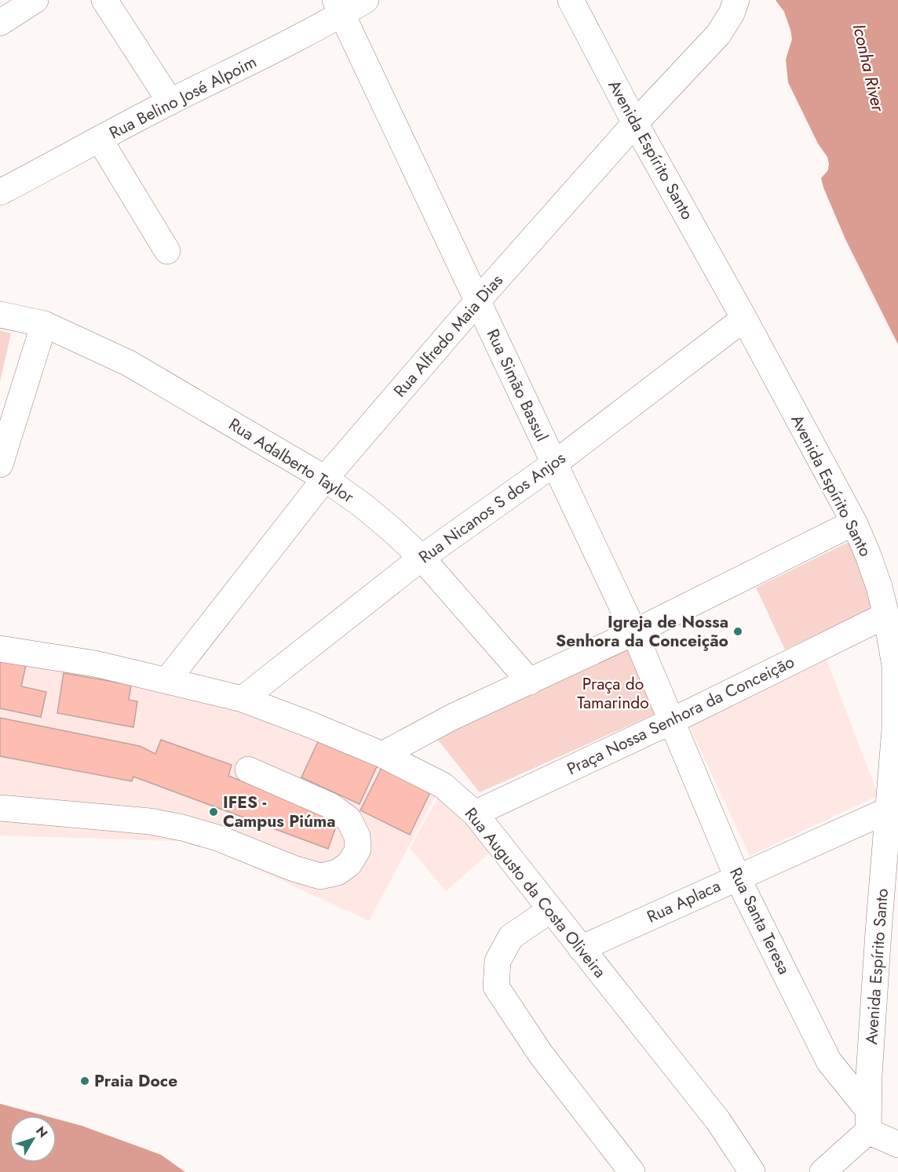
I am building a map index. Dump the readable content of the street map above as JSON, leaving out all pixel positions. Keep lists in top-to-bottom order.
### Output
{
  "streets": {
    "street": [
      "Rua Belino José Alpoim",
      "Avenida Espírito Santo",
      "Rua Alfredo Maia Dias",
      "Rua Simão Bassul",
      "Rua Adalberto Taylor",
      "Rua Nicanos S dos Anjos",
      "Praça Nossa Senhora da Conceição",
      "Rua Augusto da Costa Oliveira",
      "Rua Aplaca",
      "Rua Santa Teresa"
    ]
  },
  "crossings": [
    ["Rua Belino José Alpoim", "Rua Simão Bassul"],
    ["Avenida Espírito Santo", "Rua Alfredo Maia Dias"],
    ["Avenida Espírito Santo", "Rua Nicanos S dos Anjos"],
    ["Avenida Espírito Santo", "Praça Nossa Senhora da Conceição"],
    ["Avenida Espírito Santo", "Rua Aplaca"],
    ["Avenida Espírito Santo", "Rua Santa Teresa"],
    ["Rua Alfredo Maia Dias", "Rua Simão Bassul"],
    ["Rua Alfredo Maia Dias", "Rua Adalberto Taylor"],
    ["Rua Alfredo Maia Dias", "Rua Augusto da Costa Oliveira"],
    ["Rua Simão Bassul", "Rua Nicanos S dos Anjos"],
    ["Rua Simão Bassul", "Praça Nossa Senhora da Conceição"],
    ["Rua Simão Bassul", "Rua Santa Teresa"],
    ["Rua Adalberto Taylor", "Rua Nicanos S dos Anjos"],
    ["Rua Nicanos S dos Anjos", "Rua Augusto da Costa Oliveira"],
    ["Praça Nossa Senhora da Conceição", "Rua Augusto da Costa Oliveira"],
    ["Praça Nossa Senhora da Conceição", "Rua Santa Teresa"],
    ["Rua Augusto da Costa Oliveira", "Rua Aplaca"],
    ["Rua Aplaca", "Rua Santa Teresa"]
  ],
  "water": ["Iconha River"],
  "parks": ["Praça do Tamarindo"],
  "places": ["Igreja de Nossa Senhora da Conceição", "IFES - Campus Piúma", "Praia Doce"],
  "north": "top right"
}
